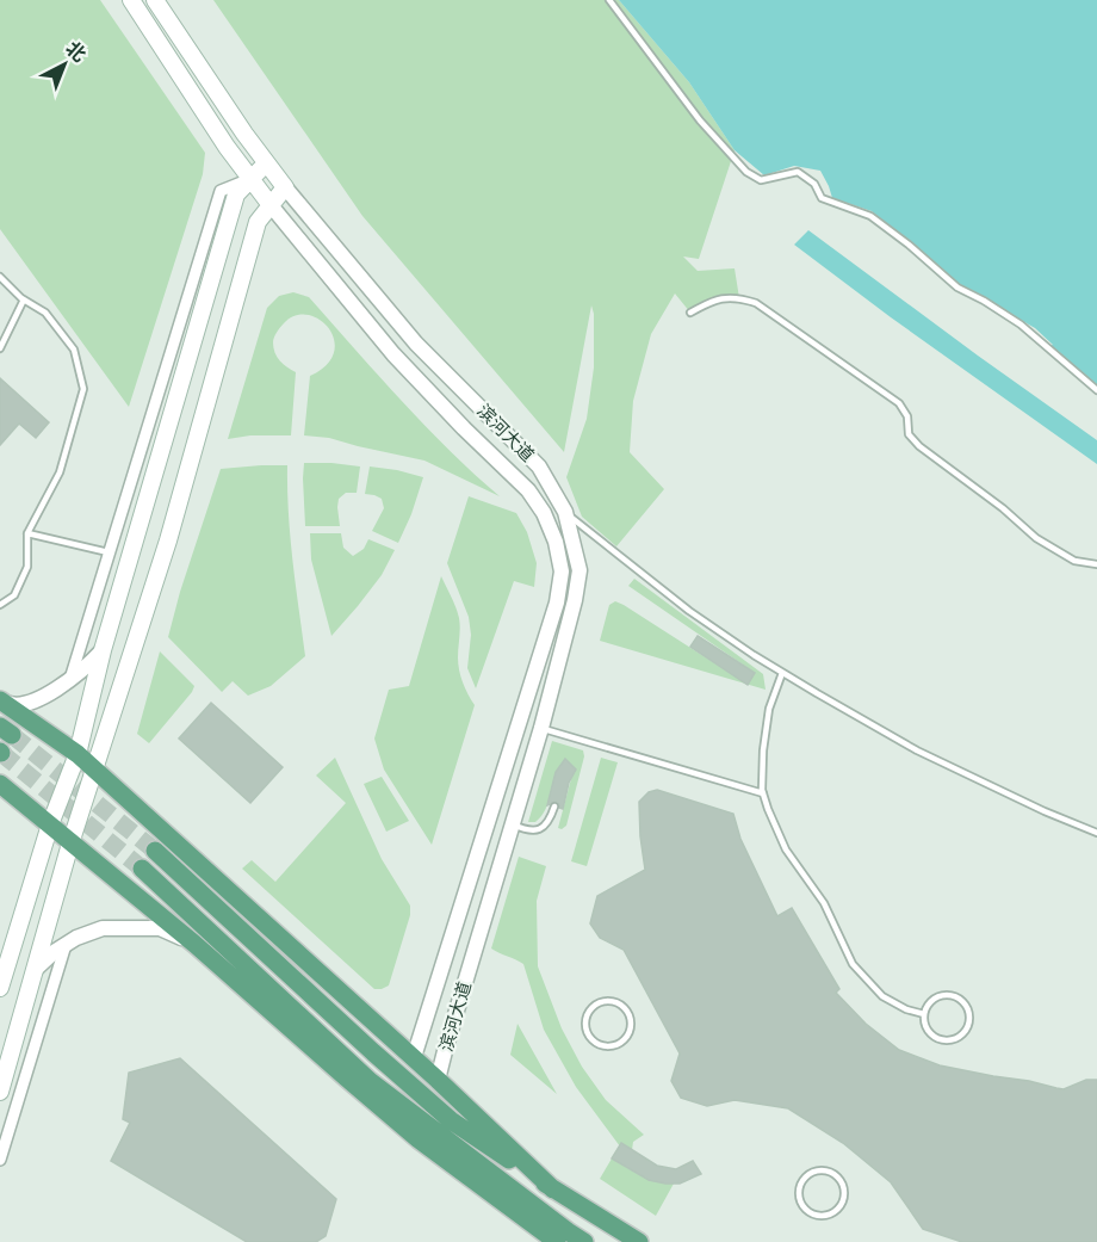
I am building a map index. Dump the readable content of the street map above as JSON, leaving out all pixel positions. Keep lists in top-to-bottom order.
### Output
{
  "streets": {
    "main road": ["滨河大道"]
  },
  "north": "top right"
}
